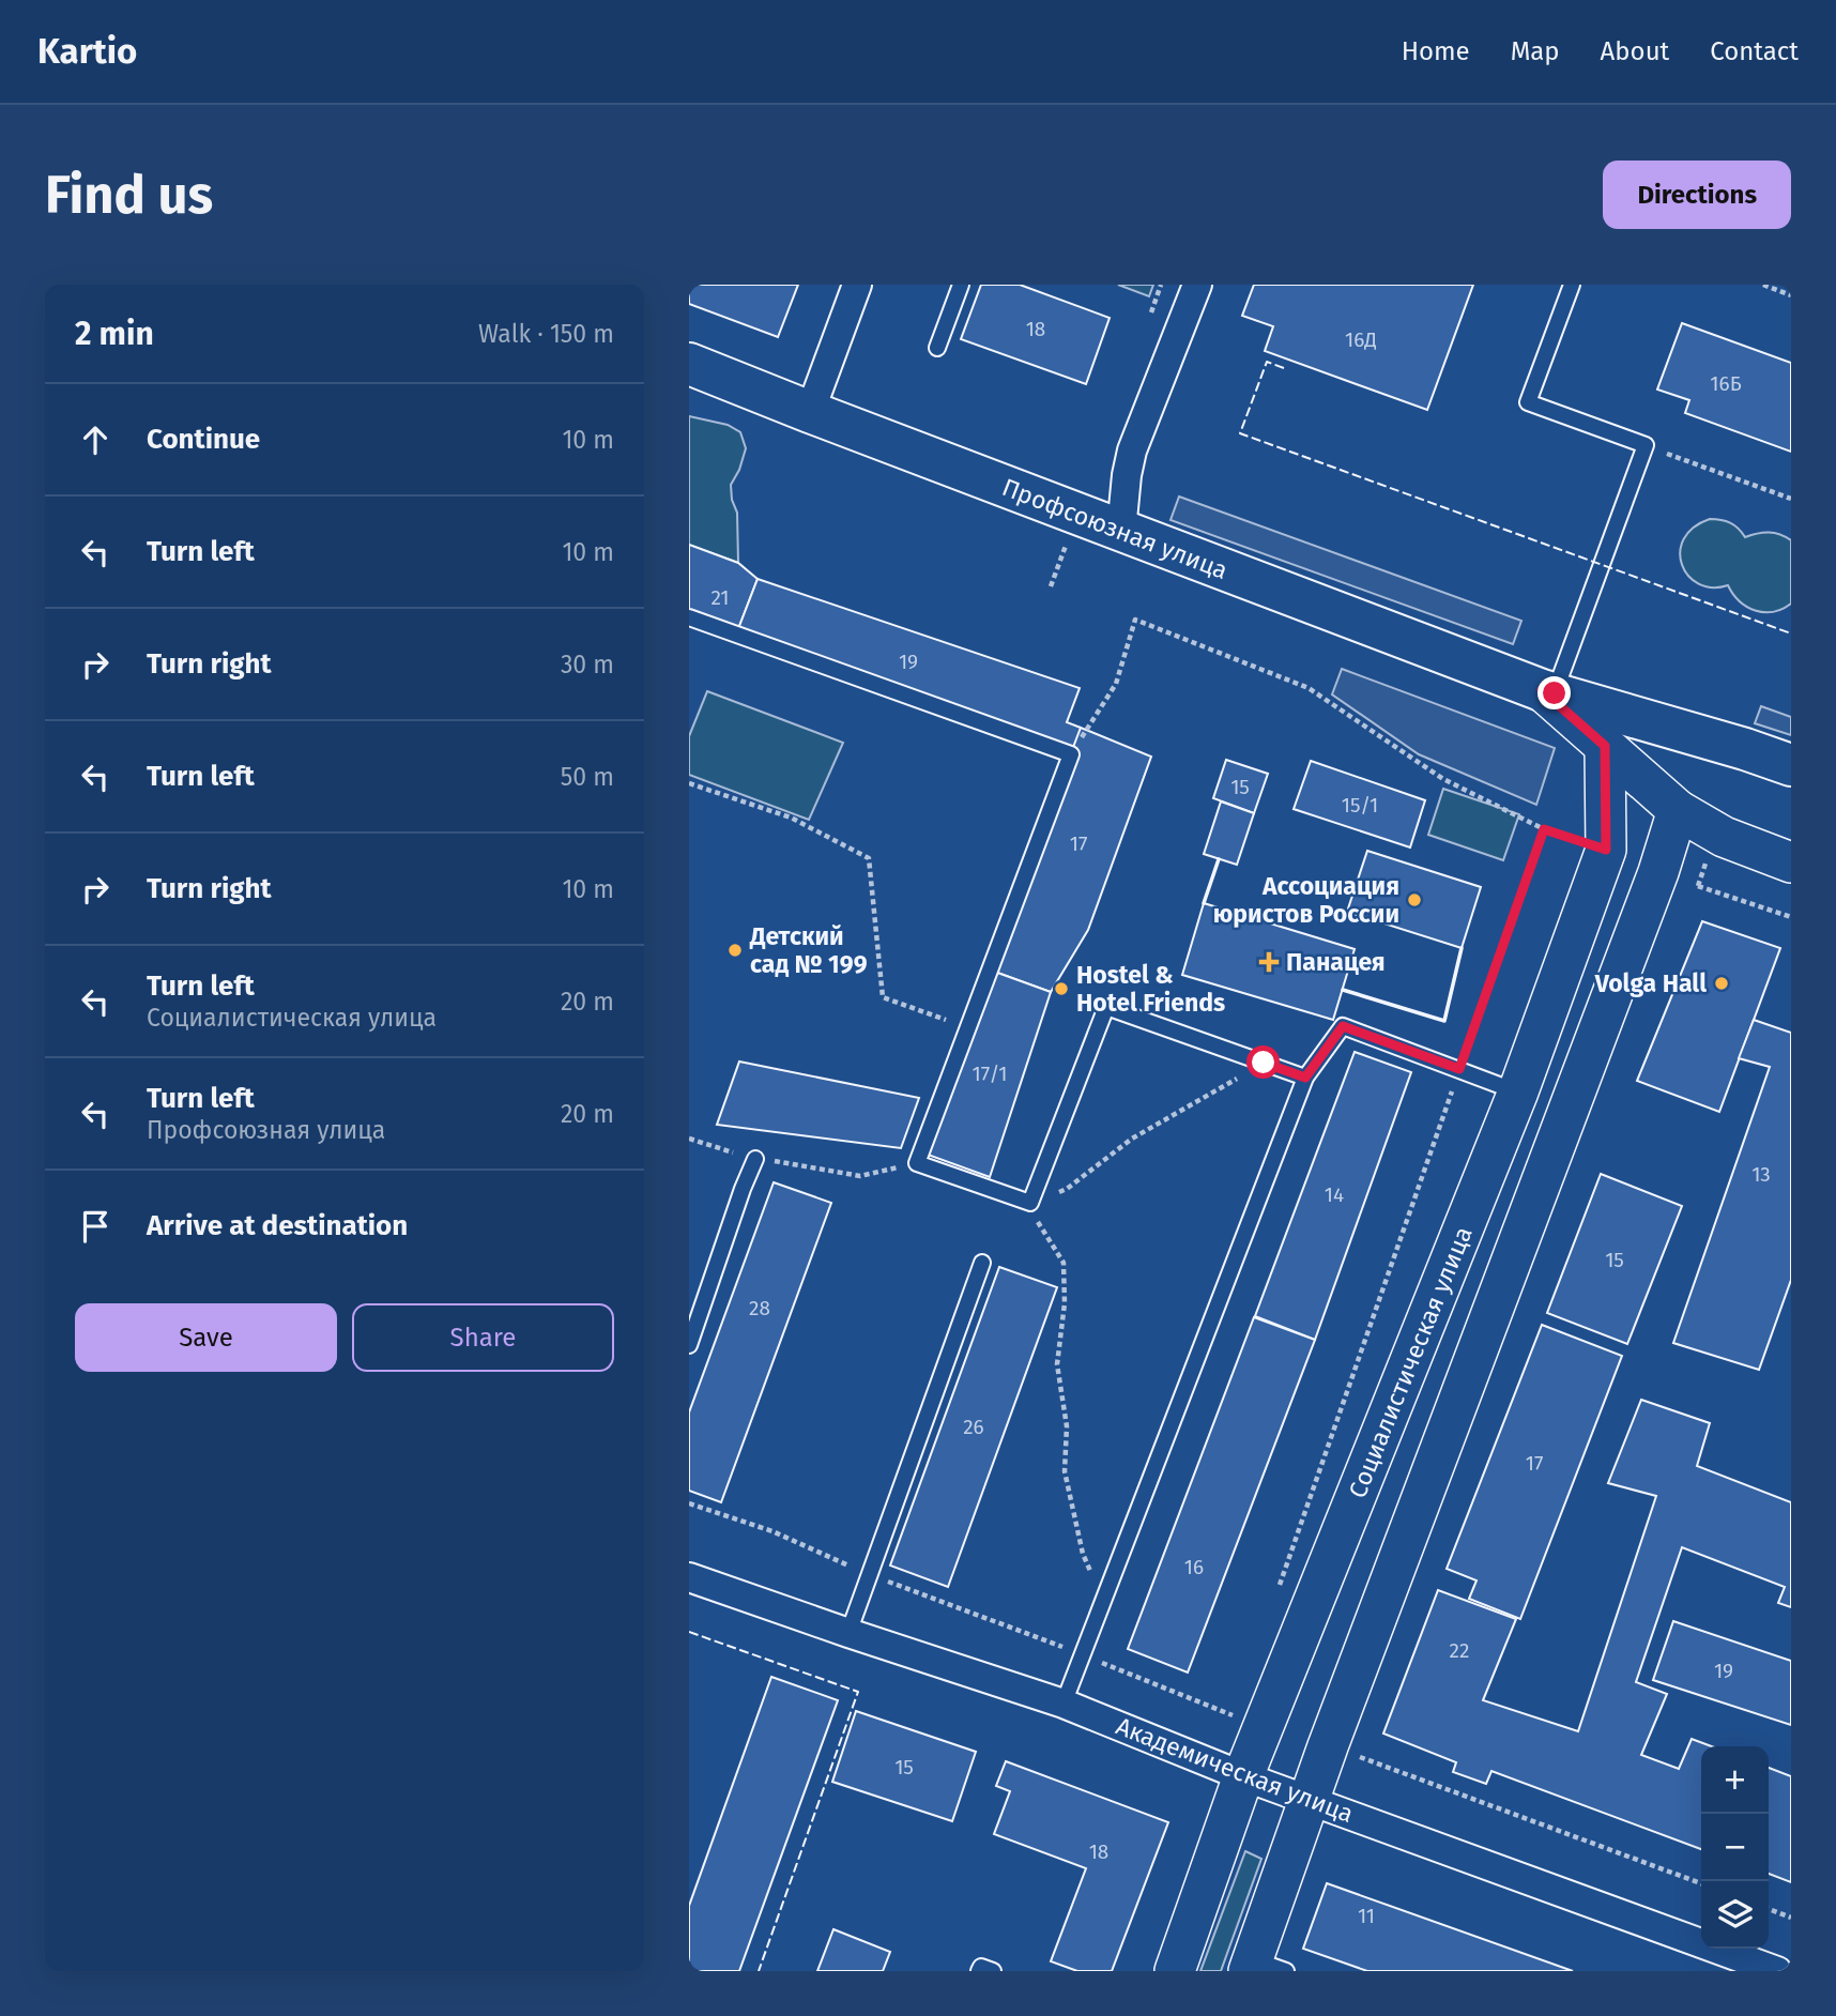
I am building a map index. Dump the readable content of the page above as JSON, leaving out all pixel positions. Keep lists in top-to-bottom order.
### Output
{
  "streets": {
    "main road": ["Профсоюзная улица"],
    "street": ["Социалистическая улица", "Академическая улица"]
  },
  "crossings": [
    ["Профсоюзная улица", "Социалистическая улица"],
    ["Социалистическая улица", "Академическая улица"]
  ],
  "places": {
    "other": [
      "Ассоциация юристов России",
      "Детский сад № 199",
      "Volga Hall",
      "Hostel & Hotel Friends"
    ],
    "health": ["Панацея"]
  },
  "house_numbers": [
    "18",
    "16Д",
    "16Б",
    "21",
    "19",
    "15",
    "15/1",
    "17",
    "17/1",
    "13",
    "14",
    "15",
    "28",
    "26",
    "17",
    "16",
    "22",
    "19",
    "15",
    "18",
    "11"
  ],
  "page": {
    "header": "Kartio",
    "nav": [
      "Home",
      "Map",
      "About",
      "Contact"
    ],
    "buttons": [
      "Directions",
      ["Save", "Share"]
    ],
    "title": "Find us",
    "heading": ["2 min", "Walk · 150 m"],
    "list": [
      ["Continue", "10 m"],
      ["Turn left", "10 m"],
      ["Turn right", "30 m"],
      ["Turn left", "50 m"],
      ["Turn right", "10 m"],
      ["Turn left", "Социалистическая улица", "20 m"],
      ["Turn left", "Профсоюзная улица", "20 m"],
      "Arrive at destination"
    ],
    "map_buttons": ["+", "−"]
  }
}
